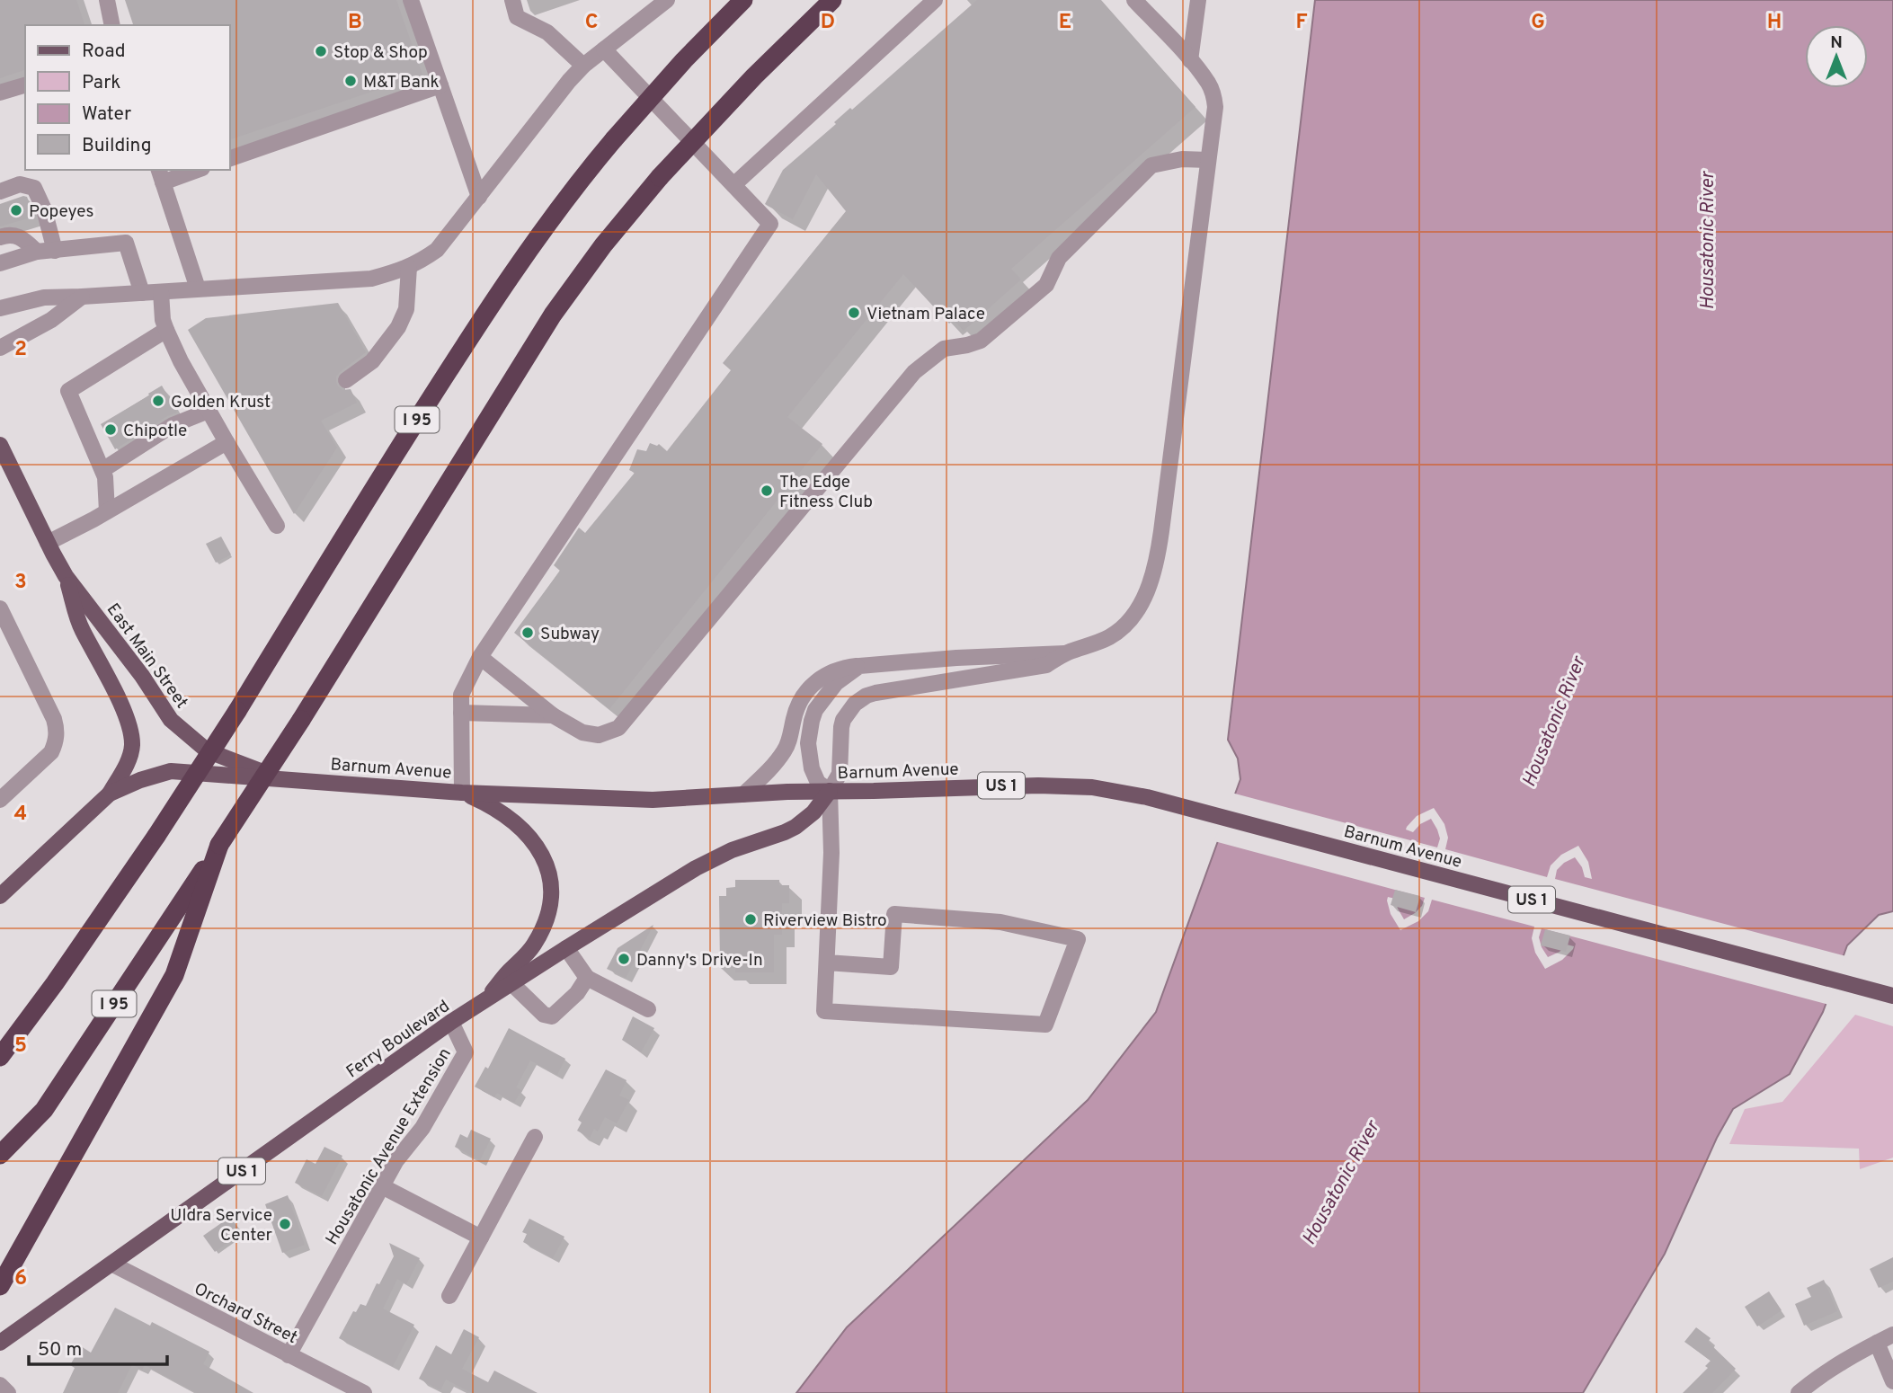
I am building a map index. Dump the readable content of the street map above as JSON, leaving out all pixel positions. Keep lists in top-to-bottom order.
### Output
{
  "streets": {
    "highway": ["I 95"],
    "main road": [
      "East Main Street",
      "Barnum Avenue",
      "US 1",
      "Ferry Boulevard"
    ],
    "street": ["Housatonic Avenue Extension", "Orchard Street"]
  },
  "crossings": [
    ["East Main Street", "Barnum Avenue"],
    ["Barnum Avenue", "Ferry Boulevard"],
    ["Ferry Boulevard", "Housatonic Avenue Extension"],
    ["Ferry Boulevard", "Orchard Street"],
    ["Housatonic Avenue Extension", "Orchard Street"]
  ],
  "water": ["Housatonic River"],
  "places": [
    "Stop & Shop",
    "M&T Bank",
    "Popeyes",
    "Vietnam Palace",
    "Golden Krust",
    "Chipotle",
    "The Edge Fitness Club",
    "Subway",
    "Riverview Bistro",
    "Danny's Drive-In",
    "Uldra Service Center"
  ],
  "legend": [
    "Road",
    "Park",
    "Water",
    "Building"
  ],
  "scale_bar": "50 m",
  "north": "top",
  "grid": {
    "columns": [
      "B",
      "C",
      "D",
      "E",
      "F",
      "G",
      "H"
    ],
    "rows": [
      "2",
      "3",
      "4",
      "5",
      "6"
    ]
  }
}
